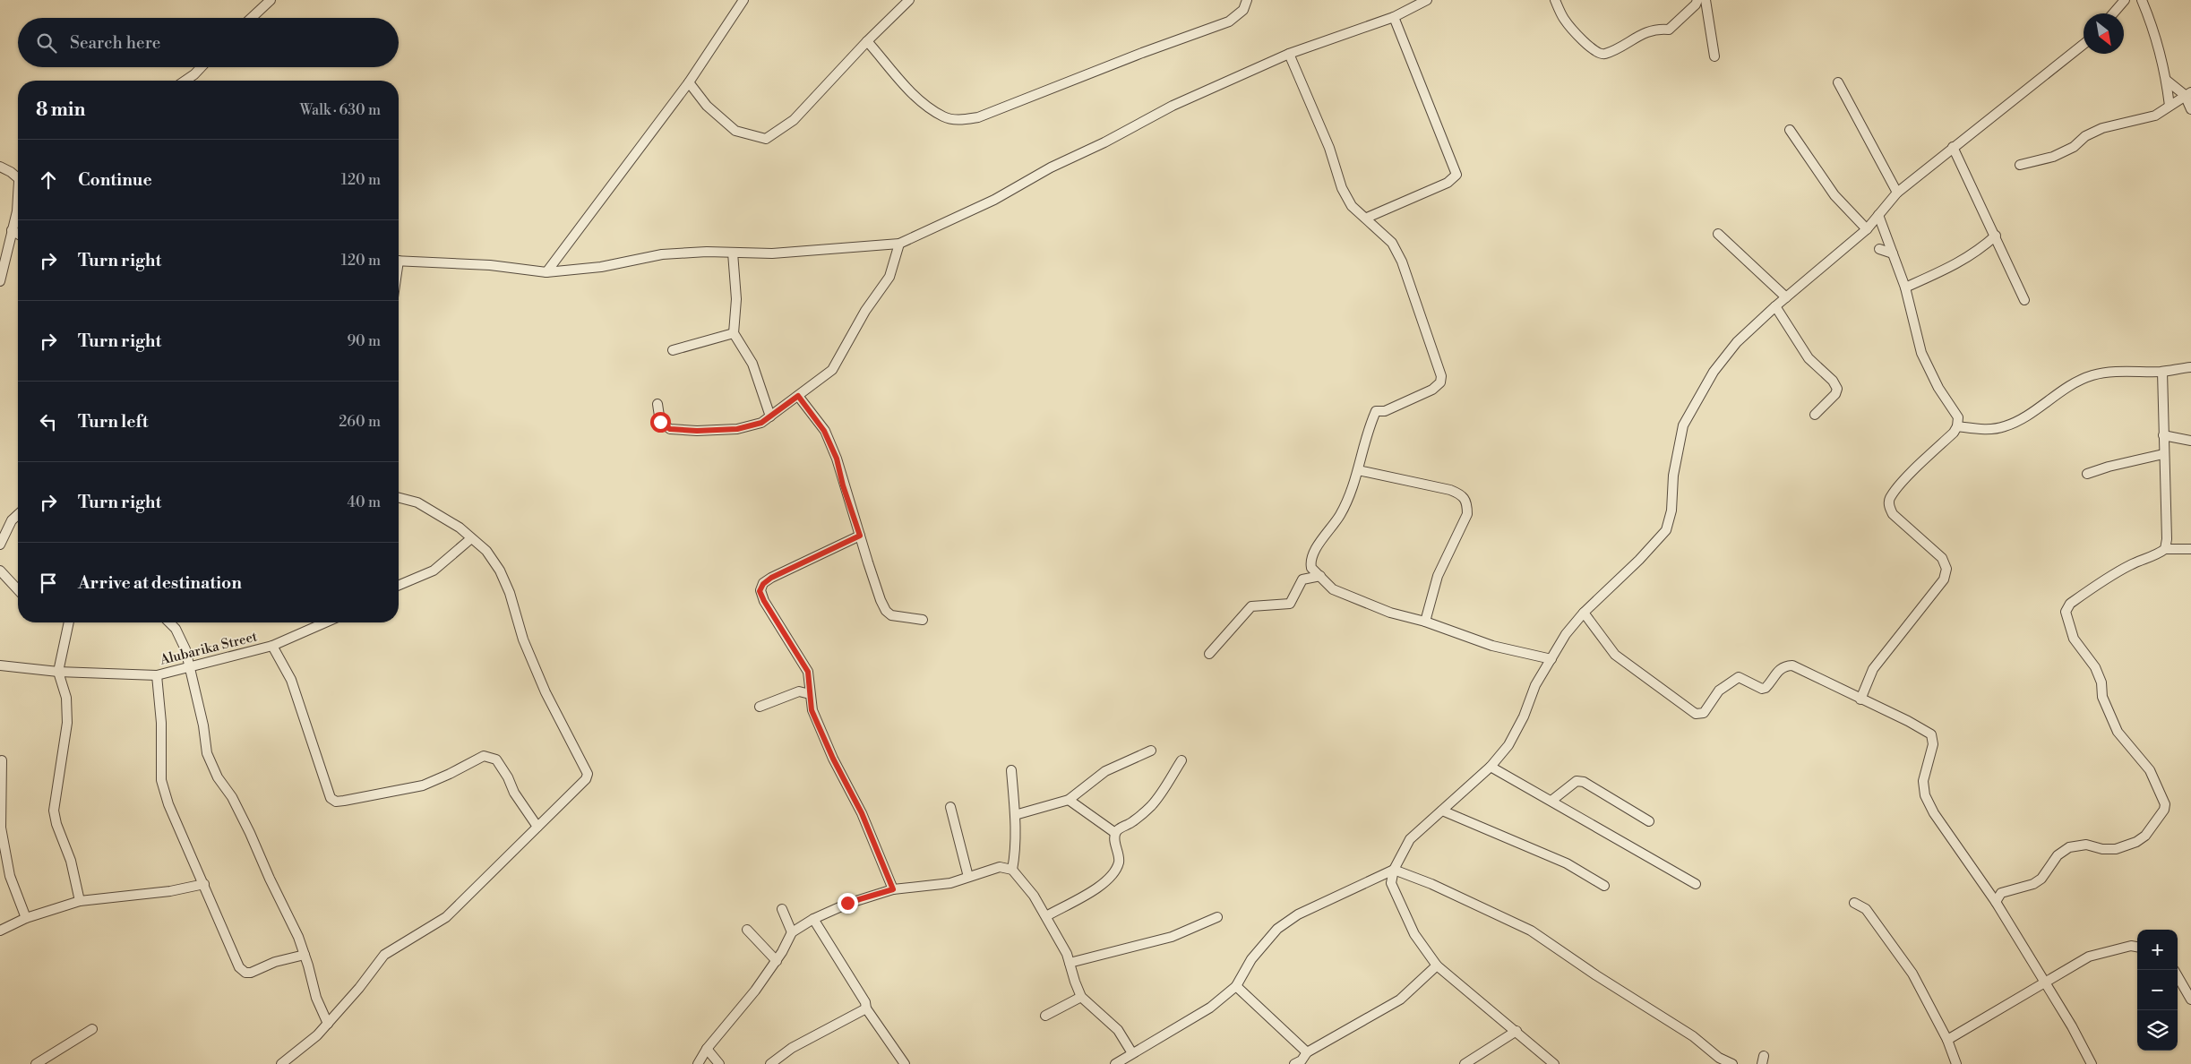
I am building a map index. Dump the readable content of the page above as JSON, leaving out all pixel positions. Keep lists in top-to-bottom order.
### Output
{
  "streets": {
    "street": ["Alubarika Street"]
  },
  "north": "bottom right",
  "page": {
    "search": "Search here",
    "heading": ["8 min", "Walk · 630 m"],
    "list": [
      ["Continue", "120 m"],
      ["Turn right", "120 m"],
      ["Turn right", "90 m"],
      ["Turn left", "260 m"],
      ["Turn right", "40 m"],
      "Arrive at destination"
    ],
    "map_buttons": ["+", "−"]
  }
}
